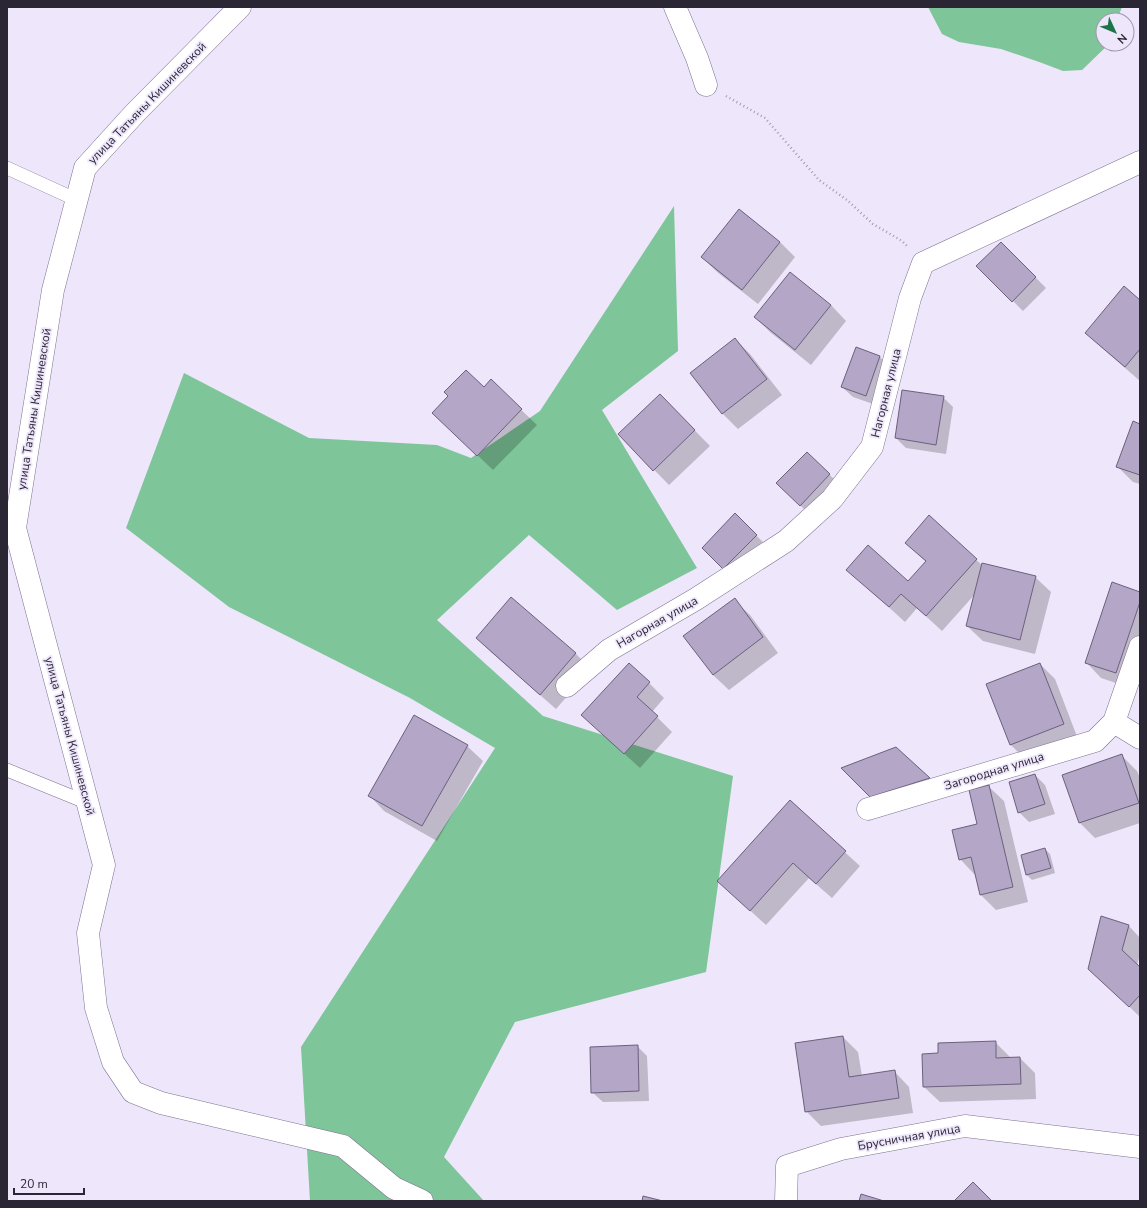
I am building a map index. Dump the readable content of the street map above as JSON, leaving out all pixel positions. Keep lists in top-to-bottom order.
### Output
{
  "streets": {
    "street": [
      "улица Татьяны Кишиневской",
      "Нагорная улица",
      "Загородная улица",
      "Брусничная улица"
    ]
  },
  "scale_bar": "20 m",
  "north": "bottom right"
}
